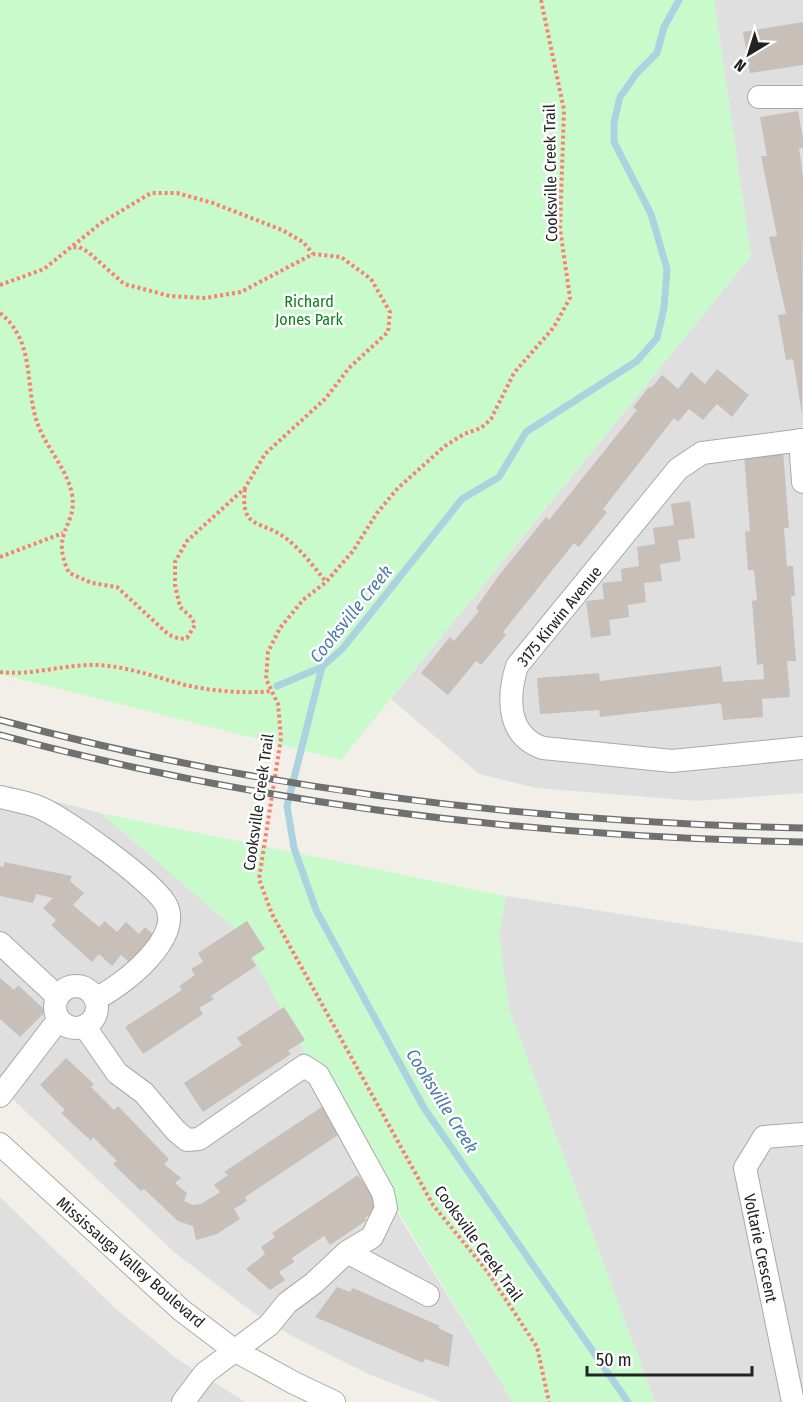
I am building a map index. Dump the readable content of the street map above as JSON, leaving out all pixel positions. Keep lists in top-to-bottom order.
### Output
{
  "streets": {
    "street": ["3175 Kirwin Avenue", "Voltarie Crescent", "Mississauga Valley Boulevard"],
    "path": ["Cooksville Creek Trail"]
  },
  "water": ["Cooksville Creek"],
  "parks": ["Richard Jones Park"],
  "scale_bar": "50 m",
  "north": "bottom left"
}
